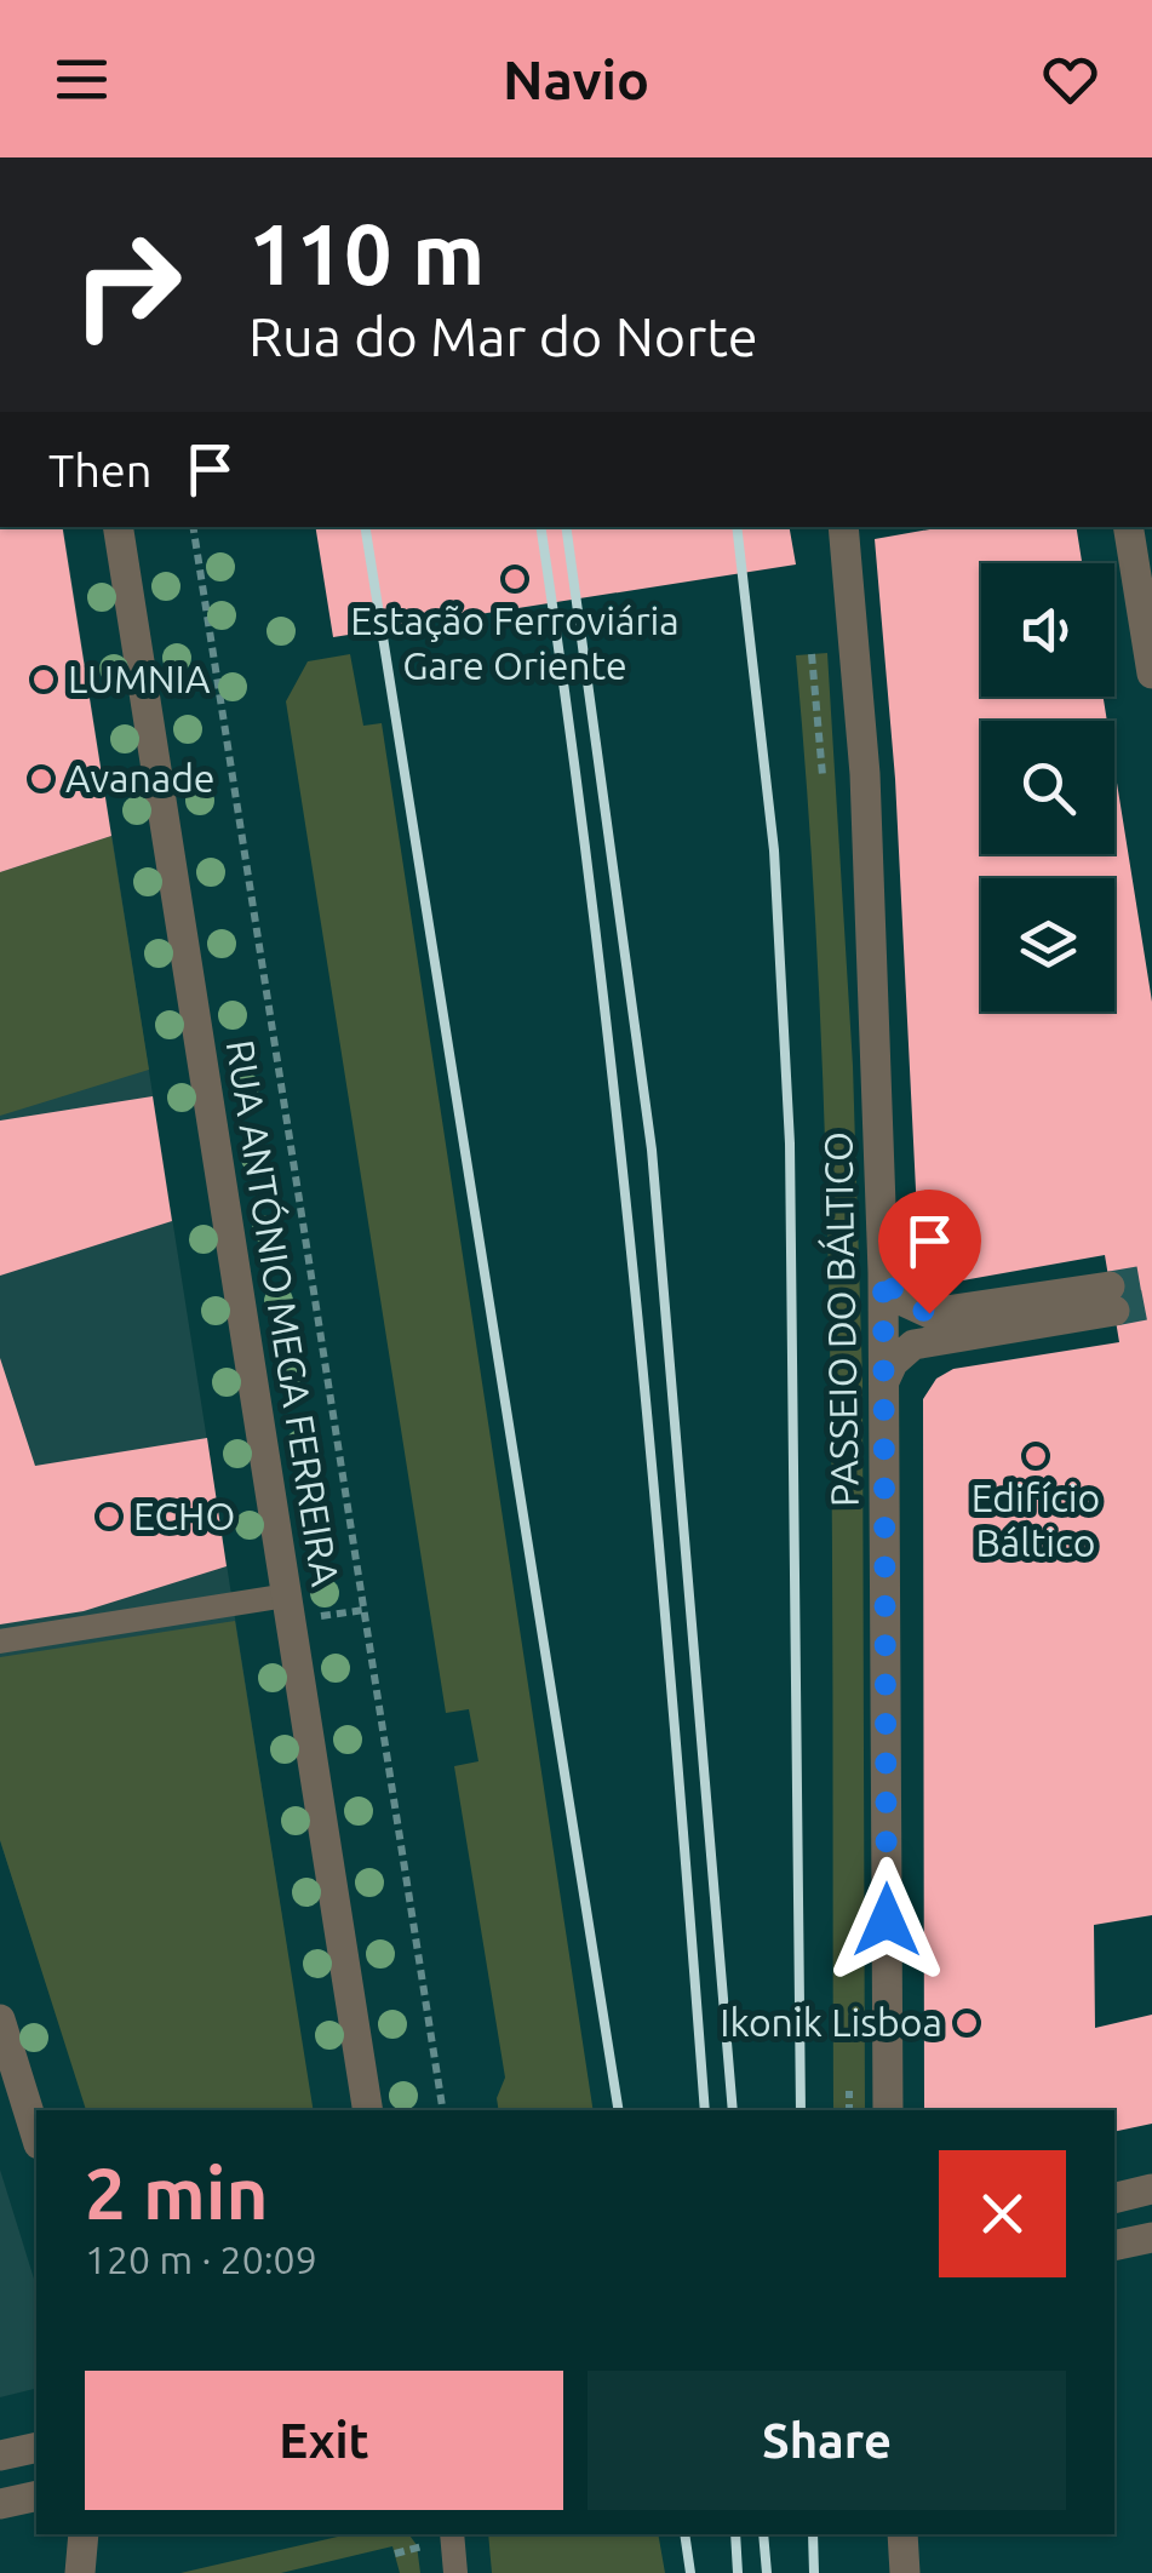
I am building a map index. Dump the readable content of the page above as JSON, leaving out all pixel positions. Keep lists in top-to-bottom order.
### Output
{
  "streets": {
    "street": ["RUA ANTÓNIO MEGA FERREIRA", "PASSEIO DO BÁLTICO"]
  },
  "places": [
    "Estação Ferroviária Gare Oriente",
    "LUMNIA",
    "Avanade",
    "Edifício Báltico",
    "ECHO",
    "Ikonik Lisboa"
  ],
  "page": {
    "header": "Navio",
    "turn": ["110 m", "Rua do Mar do Norte"],
    "then": "Then",
    "heading": ["2 min", "120 m · 20:09"],
    "buttons": ["Exit", "Share"]
  }
}
